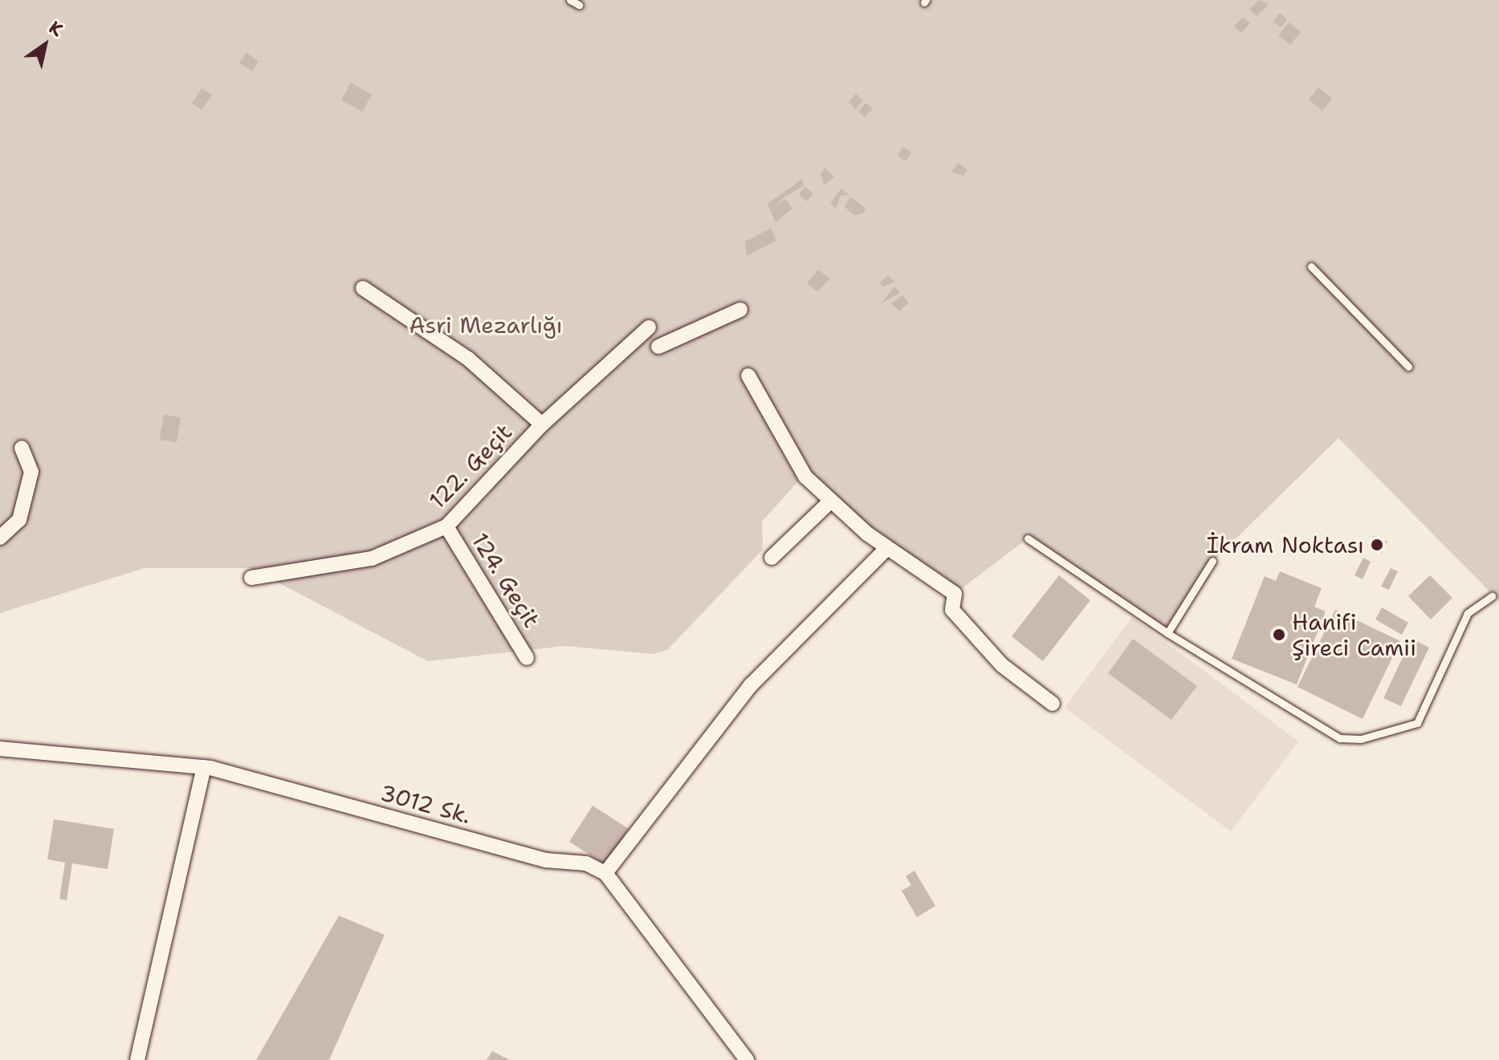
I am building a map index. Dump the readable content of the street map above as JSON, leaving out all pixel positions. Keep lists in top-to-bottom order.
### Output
{
  "streets": {
    "street": ["122. Geçit", "124. Geçit", "3012 Sk."]
  },
  "crossings": [
    ["122. Geçit", "124. Geçit"]
  ],
  "parks": ["Asri Mezarlığı"],
  "places": ["İkram Noktası", "Hanifi Şireci Camii"],
  "north": "top right"
}
